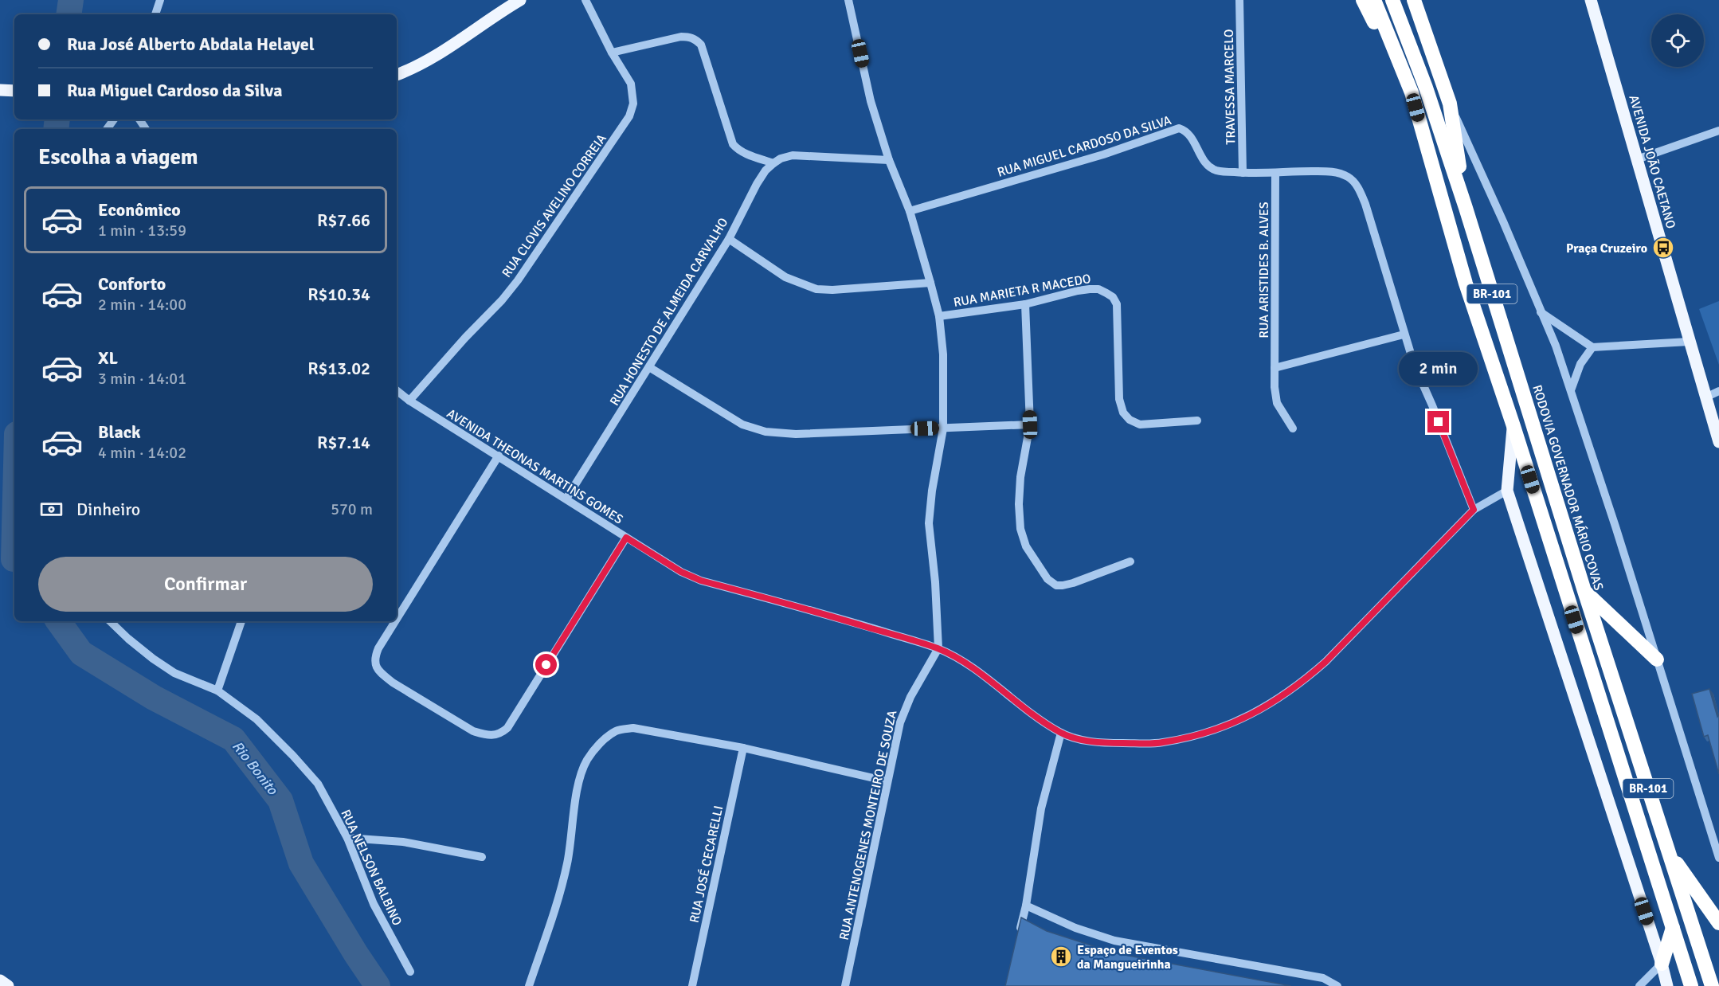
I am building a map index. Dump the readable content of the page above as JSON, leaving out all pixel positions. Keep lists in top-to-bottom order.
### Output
{
  "streets": {
    "highway": ["BR-101", "RODOVIA GOVERNADOR MÁRIO COVAS"],
    "main road": ["AVENIDA JOÃO CAETANO"],
    "street": [
      "TRAVESSA MARCELO",
      "RUA MIGUEL CARDOSO DA SILVA",
      "RUA CLOVIS AVELINO CORREIA",
      "RUA ARISTIDES B. ALVES",
      "RUA MARIETA R MACEDO",
      "RUA HONESTO DE ALMEIDA CARVALHO",
      "AVENIDA THEONAS MARTINS GOMES",
      "RUA ANTENOGENES MONTEIRO DE SOUZA",
      "RUA JOSÉ CECARELLI",
      "RUA NELSON BALBINO"
    ]
  },
  "crossings": [
    ["TRAVESSA MARCELO", "RUA MIGUEL CARDOSO DA SILVA"],
    ["RUA MIGUEL CARDOSO DA SILVA", "RUA ARISTIDES B. ALVES"],
    ["RUA MIGUEL CARDOSO DA SILVA", "AVENIDA THEONAS MARTINS GOMES"],
    ["RUA CLOVIS AVELINO CORREIA", "AVENIDA THEONAS MARTINS GOMES"],
    ["RUA HONESTO DE ALMEIDA CARVALHO", "AVENIDA THEONAS MARTINS GOMES"],
    ["AVENIDA THEONAS MARTINS GOMES", "RUA ANTENOGENES MONTEIRO DE SOUZA"]
  ],
  "water": ["Rio Bonito"],
  "places": {
    "bus stop": ["Praça Cruzeiro"],
    "building": ["Espaço de Eventos da Mangueirinha"]
  },
  "page": {
    "banner": ["Rua José Alberto Abdala Helayel", "Rua Miguel Cardoso da Silva"],
    "heading": "Escolha a viagem",
    "list": [
      {
        "name": "Econômico",
        "note": "1 min · 13:59",
        "value": "R$7.66"
      },
      {
        "name": "Conforto",
        "note": "2 min · 14:00",
        "value": "R$10.34"
      },
      {
        "name": "XL",
        "note": "3 min · 14:01",
        "value": "R$13.02"
      },
      {
        "name": "Black",
        "note": "4 min · 14:02",
        "value": "R$7.14"
      }
    ],
    "bubble": "2 min",
    "pay": ["Dinheiro", "570 m"],
    "buttons": "Confirmar"
  }
}
